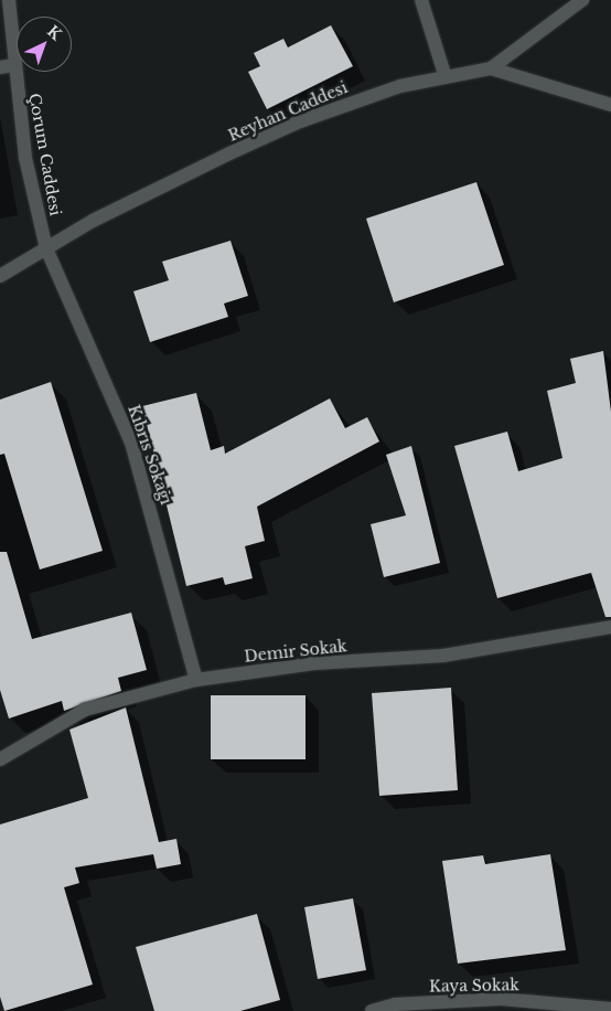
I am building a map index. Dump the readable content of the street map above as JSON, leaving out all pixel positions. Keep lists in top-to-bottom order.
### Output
{
  "streets": {
    "street": [
      "Reyhan Caddesi",
      "Çorum Caddesi",
      "Kıbrıs Sokağı",
      "Demir Sokak",
      "Kaya Sokak"
    ]
  },
  "crossings": [
    ["Reyhan Caddesi", "Çorum Caddesi"],
    ["Reyhan Caddesi", "Kıbrıs Sokağı"],
    ["Çorum Caddesi", "Kıbrıs Sokağı"],
    ["Kıbrıs Sokağı", "Demir Sokak"]
  ],
  "north": "top right"
}
